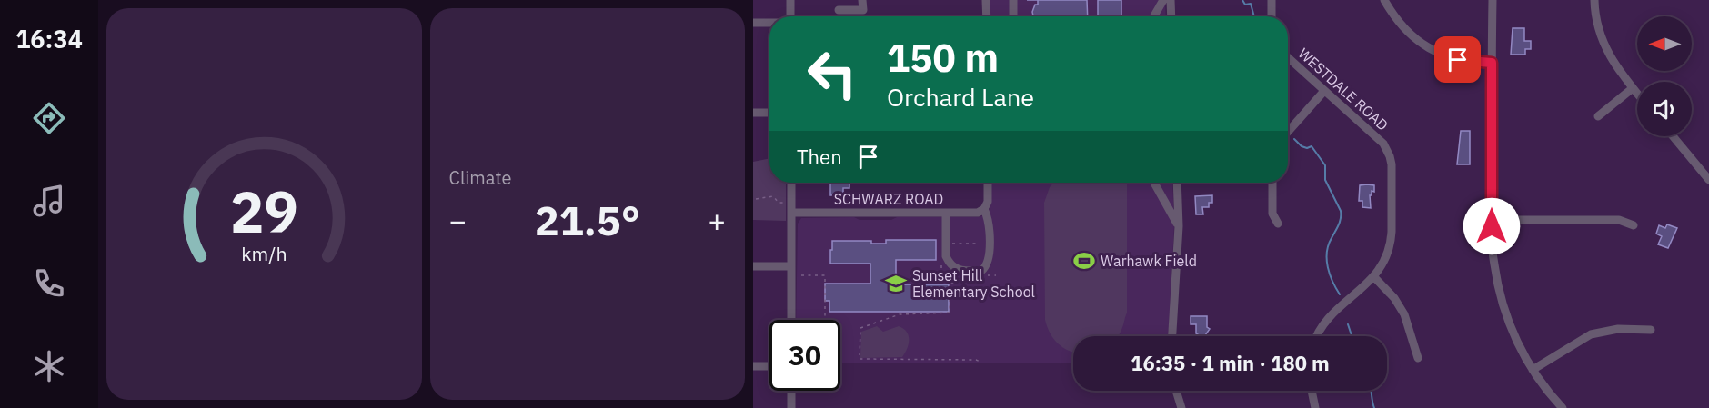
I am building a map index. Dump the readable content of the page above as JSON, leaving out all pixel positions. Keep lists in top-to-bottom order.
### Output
{
  "streets": {
    "street": ["WESTDALE ROAD", "SCHWARZ ROAD"]
  },
  "places": {
    "sports": ["Warhawk Field"],
    "school or university": ["Sunset Hill Elementary School"]
  },
  "north": "left",
  "page": {
    "tabs": "16:34",
    "tile": "Climate",
    "turn": ["150 m", "Orchard Lane"],
    "then": "Then",
    "heat": ["−", "21.5°", "+"],
    "limit": "30",
    "trip": "16:35 · 1 min · 180 m",
    "gauge": ["29", "km/h"]
  }
}
